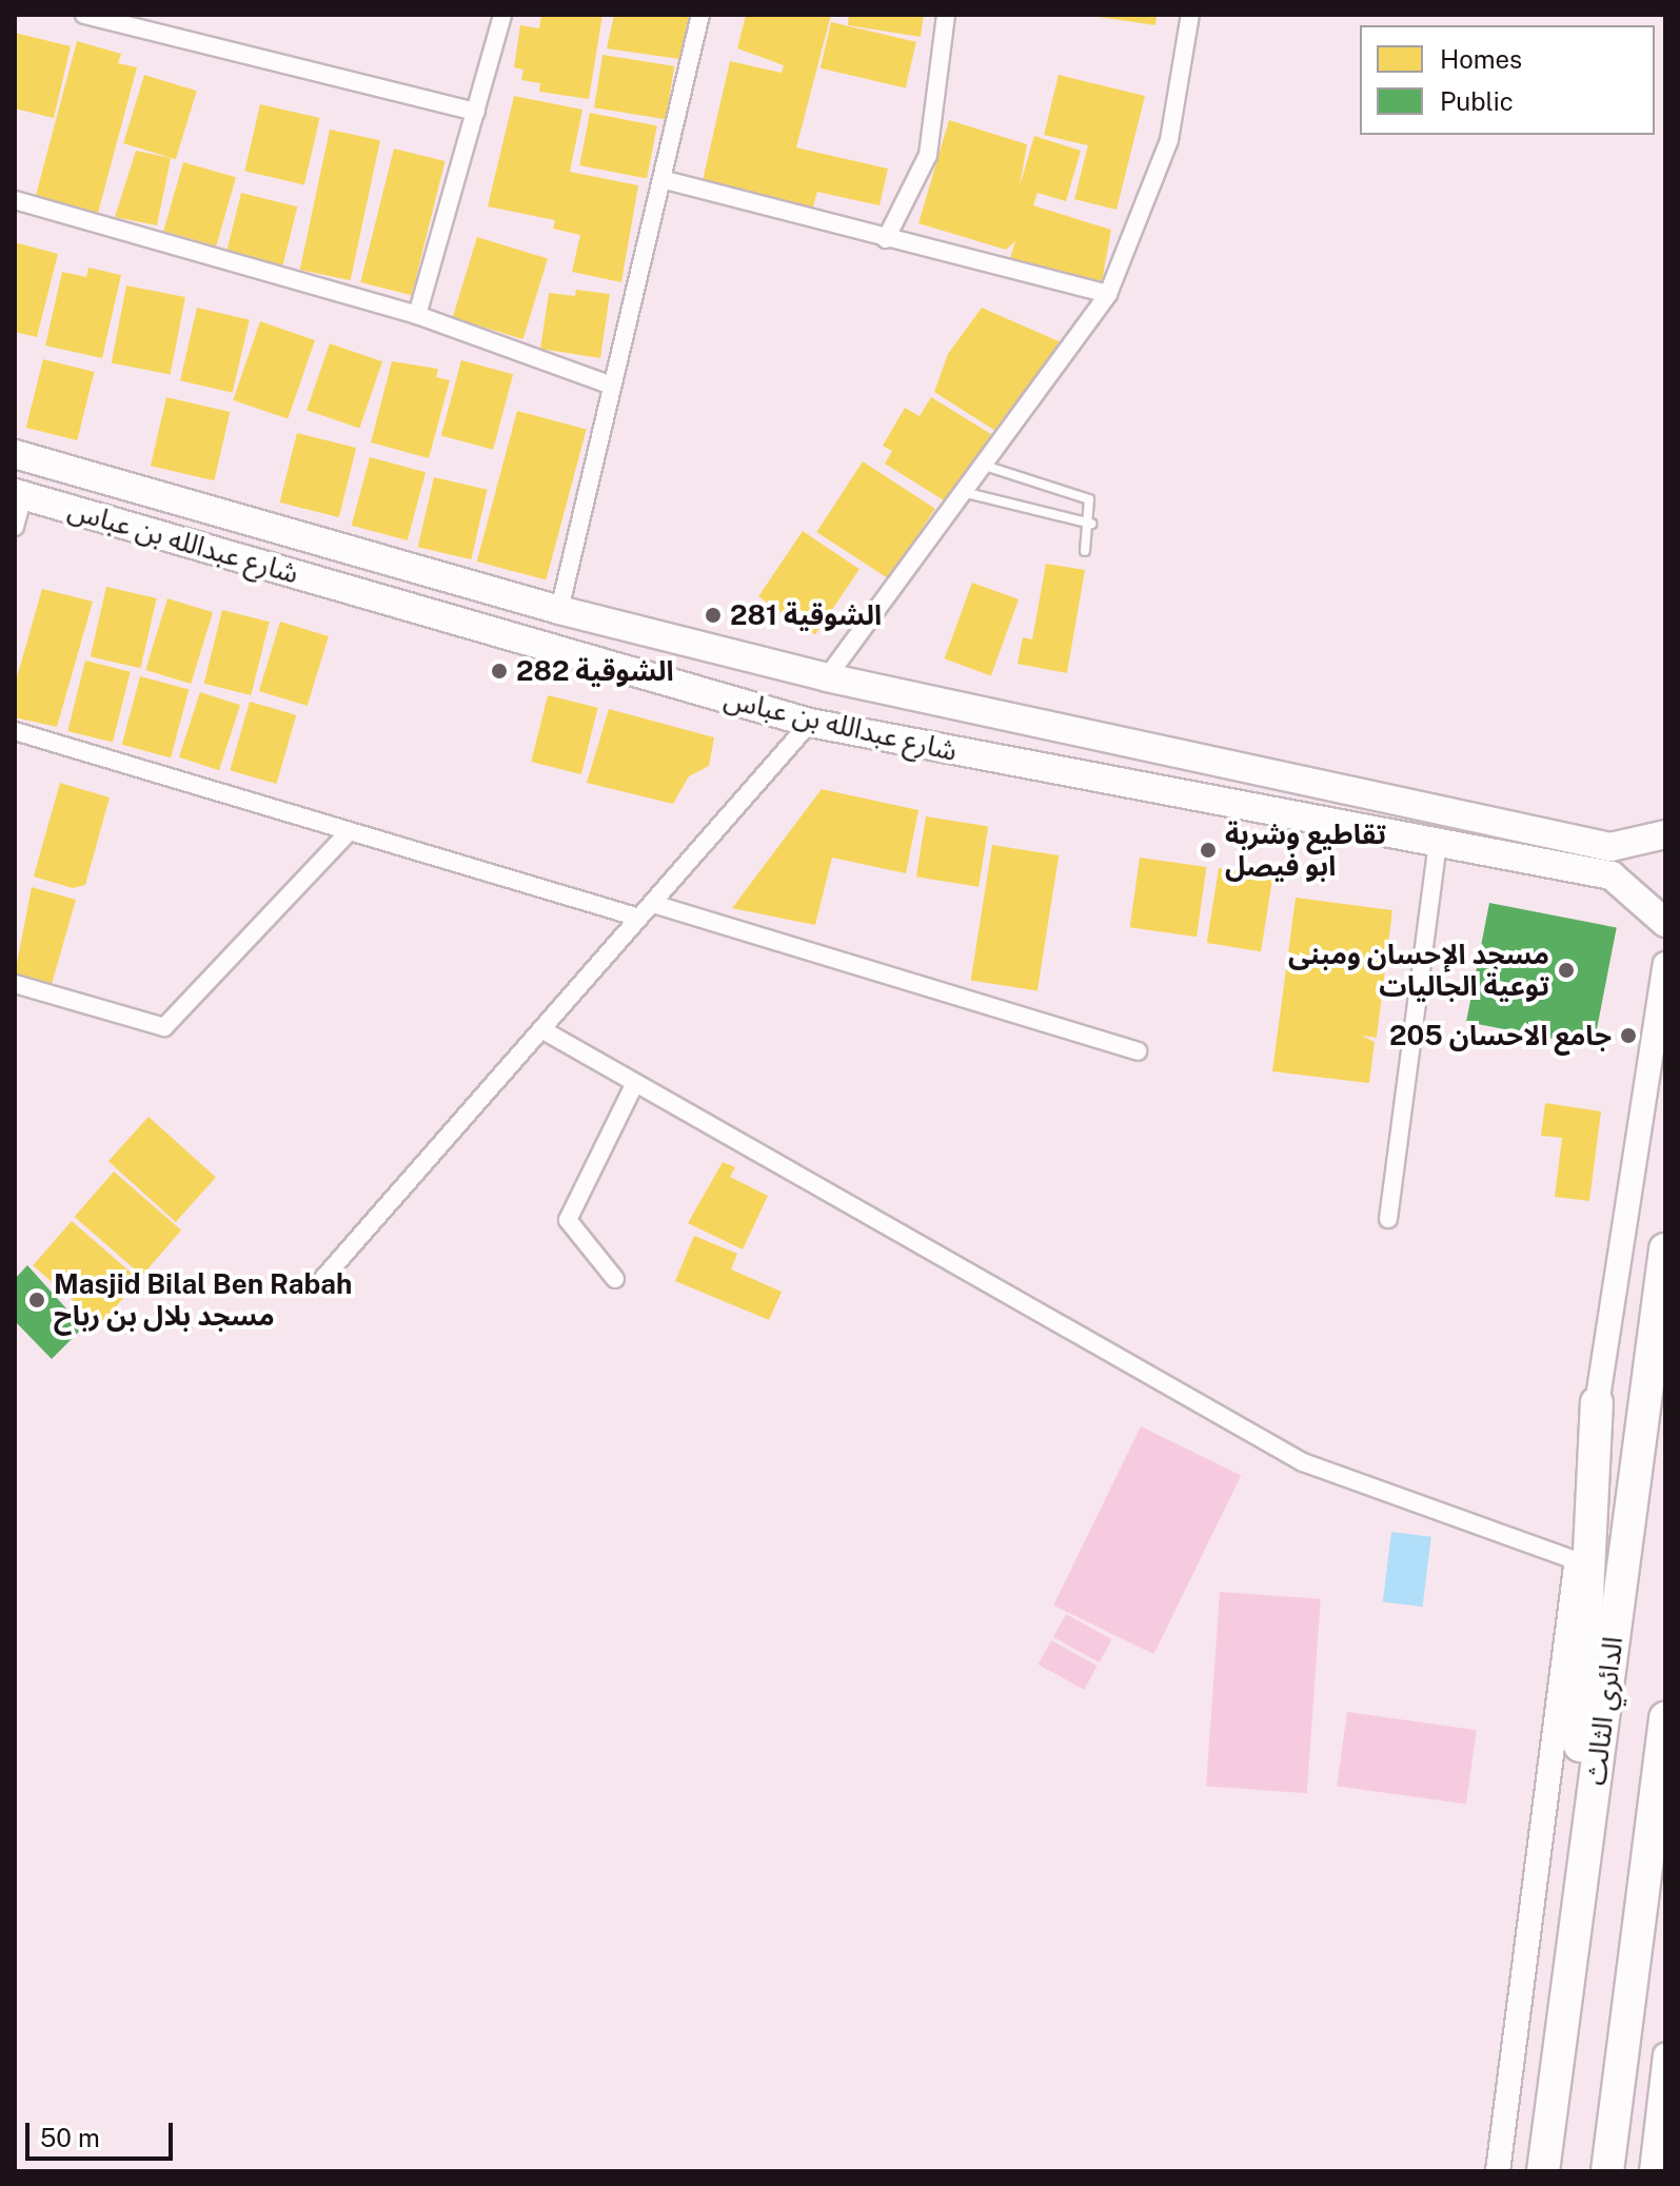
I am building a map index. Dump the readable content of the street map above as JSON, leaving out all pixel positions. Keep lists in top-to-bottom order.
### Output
{
  "streets": {
    "highway": ["الدائري الثالث"],
    "main road": ["شارع عبدالله بن عباس"]
  },
  "places": [
    "الشوقية 281",
    "الشوقية 282",
    "تقاطيع وشربة ابو فيصل",
    "مسجد الإحسان ومبنى توعية الجاليات",
    "جامع الاحسان 205",
    "Masjid Bilal Ben Rabah مسجد بلال بن رباح"
  ],
  "legend": ["Homes", "Public"],
  "scale_bar": "50 m"
}
